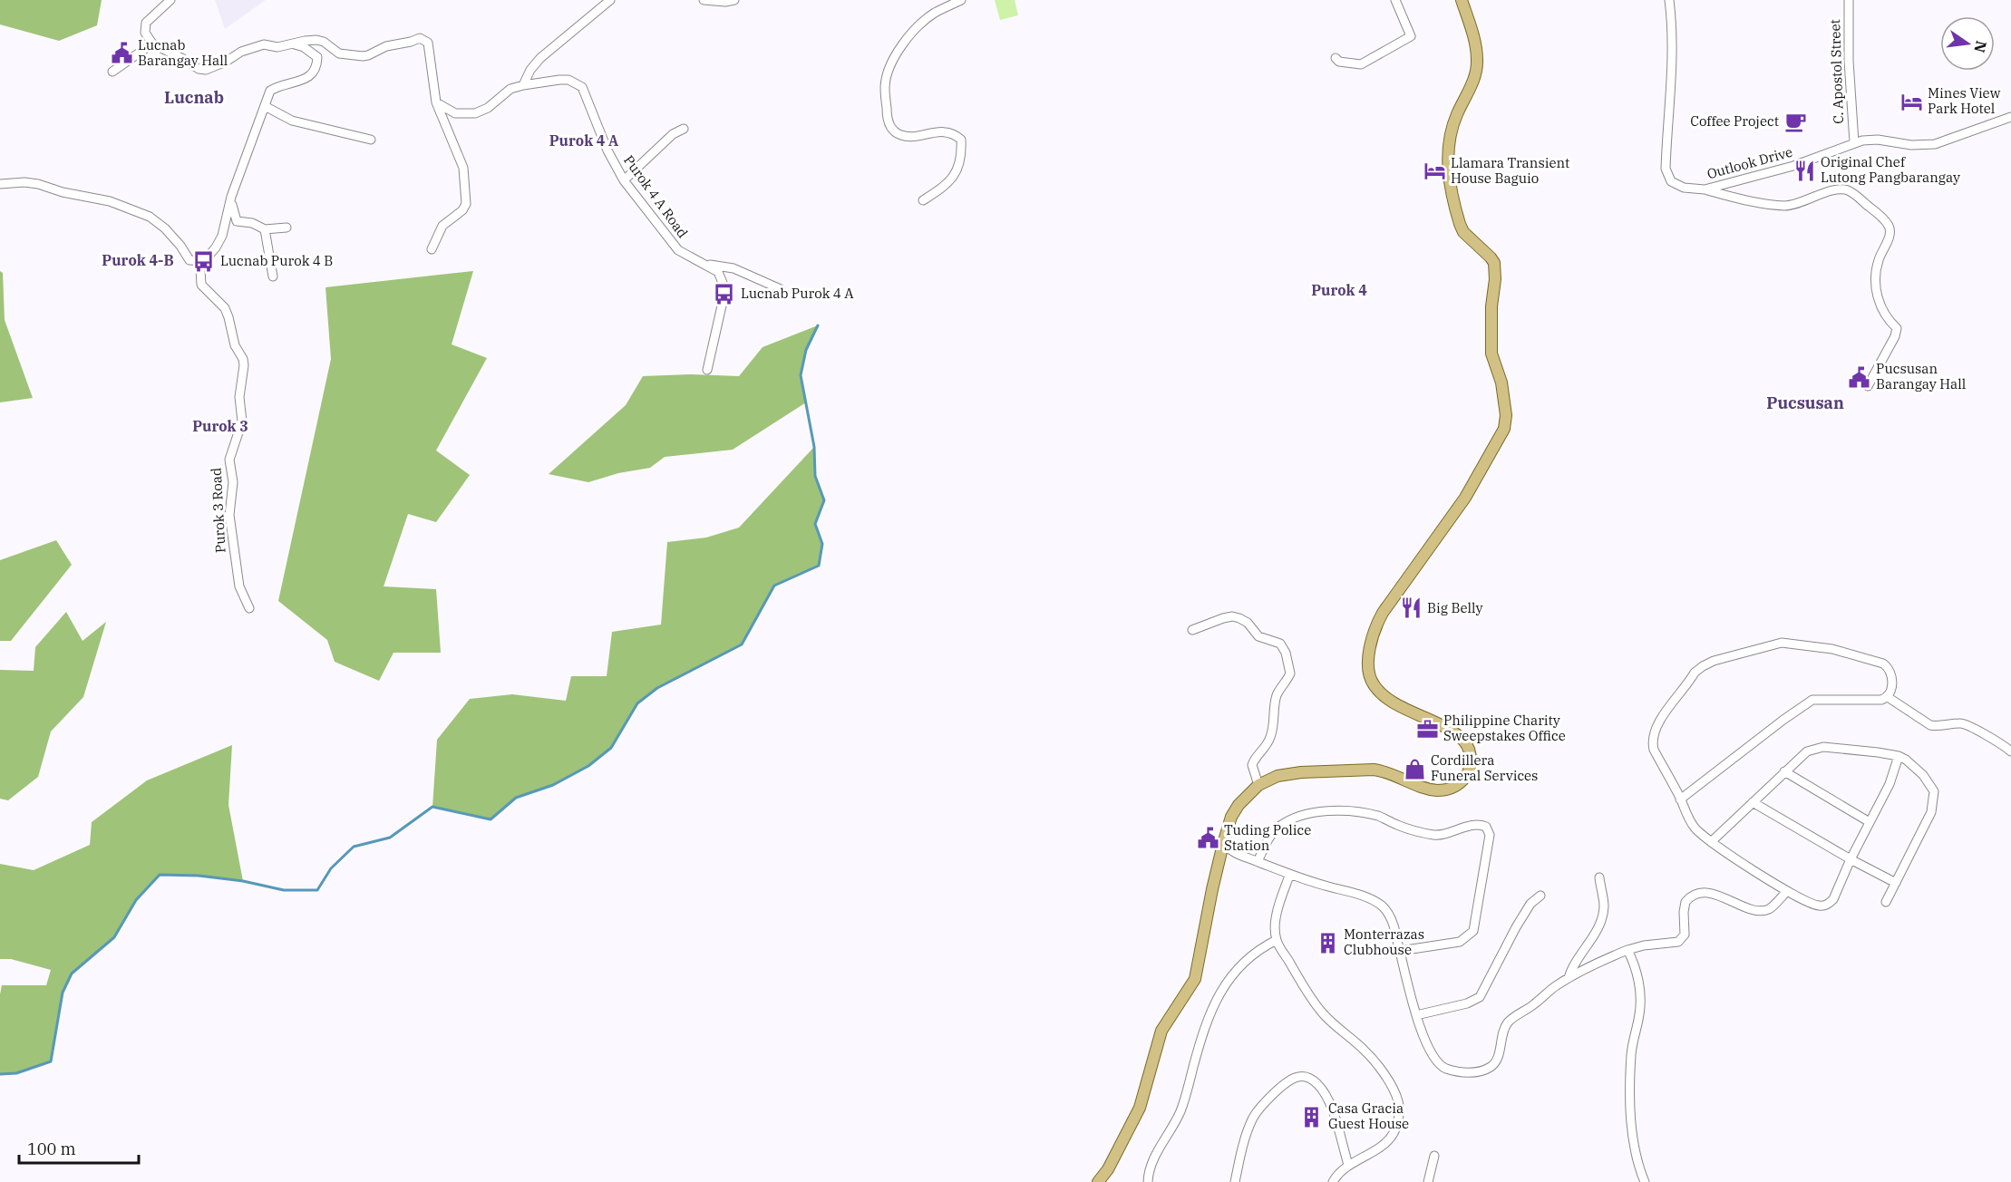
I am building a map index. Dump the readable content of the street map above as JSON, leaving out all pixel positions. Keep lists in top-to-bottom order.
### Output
{
  "streets": {
    "street": [
      "C. Apostol Street",
      "Outlook Drive",
      "Purok 4 A Road",
      "Purok 3 Road"
    ]
  },
  "crossings": [
    ["C. Apostol Street", "Outlook Drive"]
  ],
  "districts": [
    "Lucnab",
    "Purok 4 A",
    "Purok 4-B",
    "Purok 4",
    "Pucsusan",
    "Purok 3"
  ],
  "places": {
    "public building": ["Lucnab Barangay Hall", "Pucsusan Barangay Hall", "Tuding Police Station"],
    "hotel": ["Mines View Park Hotel", "Llamara Transient House Baguio"],
    "cafe": ["Coffee Project"],
    "restaurant": ["Original Chef Lutong Pangbarangay", "Big Belly"],
    "bus stop": ["Lucnab Purok 4 B", "Lucnab Purok 4 A"],
    "office": ["Philippine Charity Sweepstakes Office"],
    "shop": ["Cordillera Funeral Services"],
    "building": ["Monterrazas Clubhouse", "Casa Gracia Guest House"]
  },
  "scale_bar": "100 m",
  "north": "right"
}
